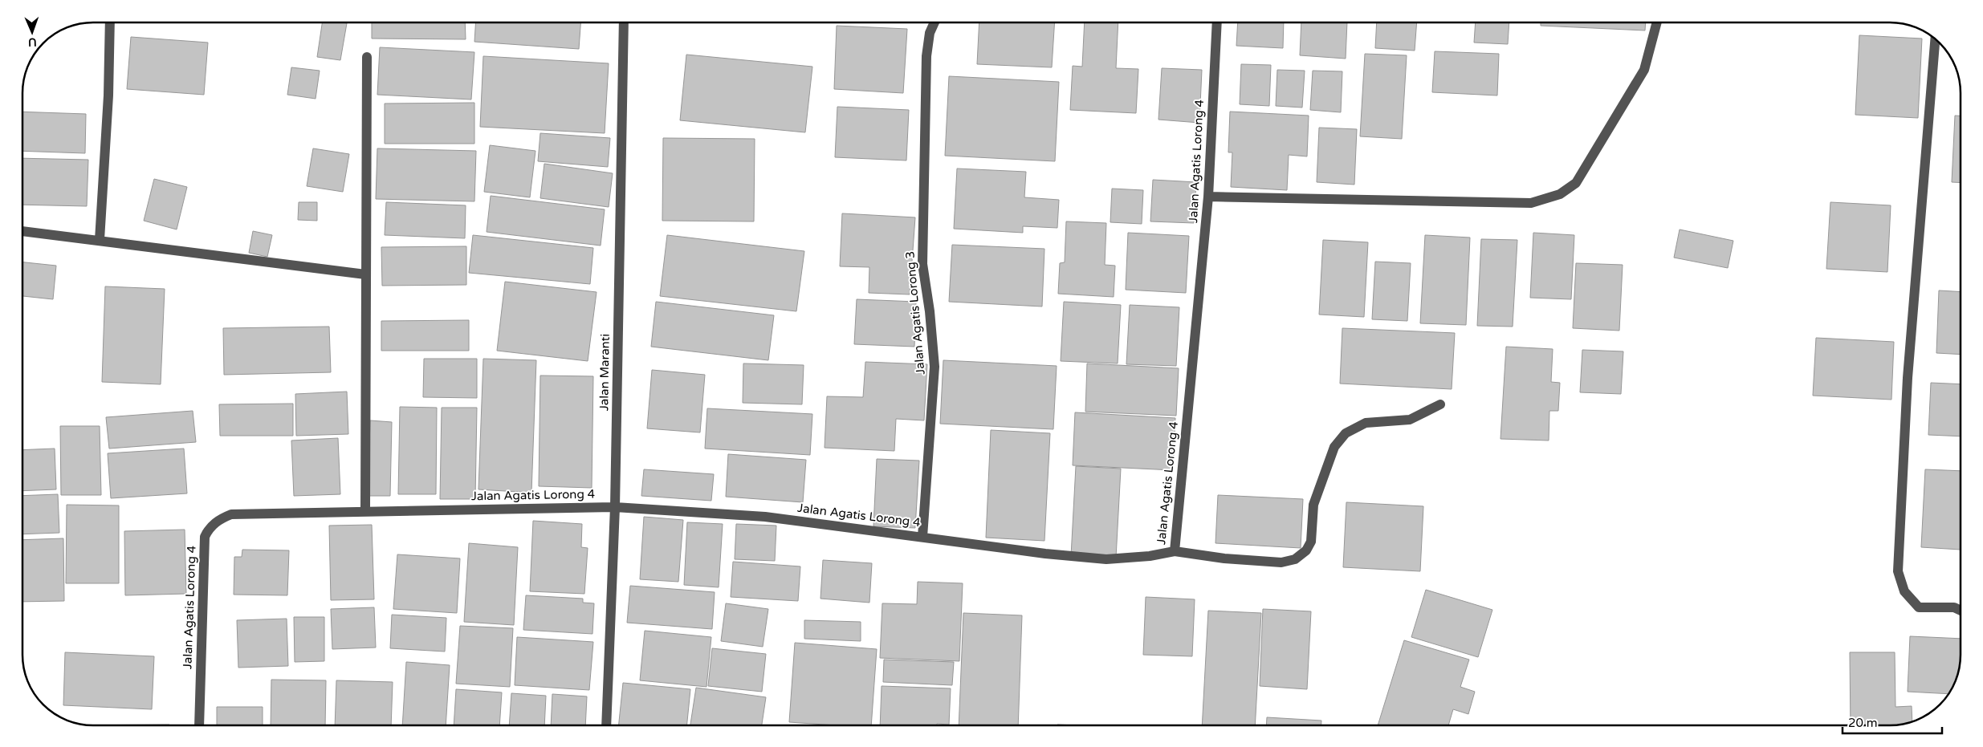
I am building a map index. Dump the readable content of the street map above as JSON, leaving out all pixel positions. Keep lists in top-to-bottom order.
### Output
{
  "streets": {
    "street": ["Jalan Agatis Lorong 4", "Jalan Agatis Lorong 3", "Jalan Maranti"]
  },
  "crossings": [
    ["Jalan Agatis Lorong 4", "Jalan Agatis Lorong 3"],
    ["Jalan Agatis Lorong 4", "Jalan Maranti"]
  ],
  "scale_bar": "20 m",
  "north": "bottom"
}
